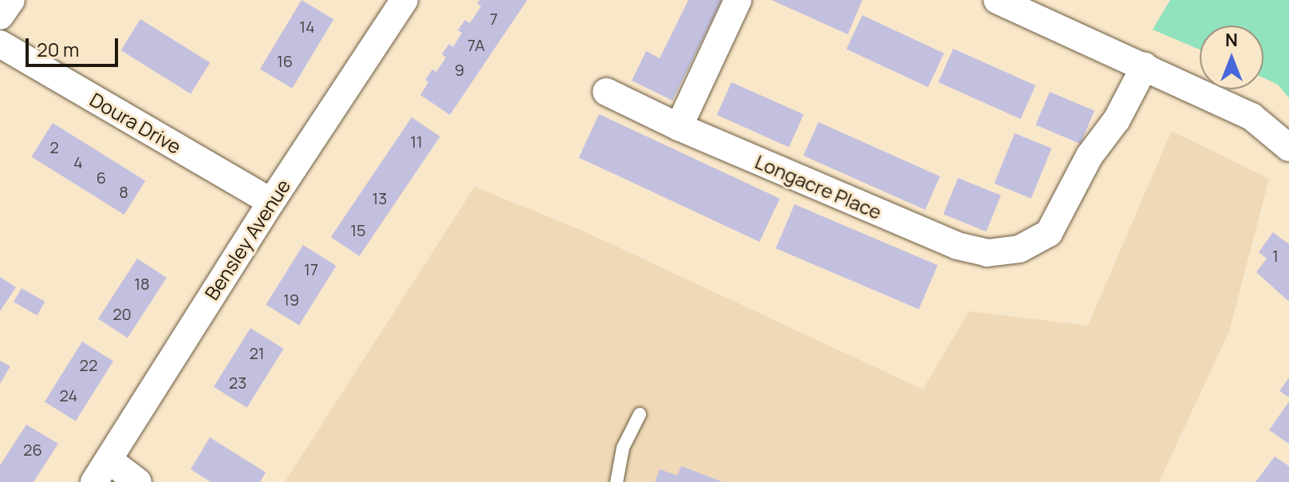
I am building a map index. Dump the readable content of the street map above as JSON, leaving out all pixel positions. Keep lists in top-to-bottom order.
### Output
{
  "streets": {
    "street": ["Doura Drive", "Longacre Place", "Bensley Avenue"]
  },
  "crossings": [
    ["Doura Drive", "Bensley Avenue"]
  ],
  "house_numbers": [
    "7",
    "14",
    "7A",
    "16",
    "9",
    "11",
    "2",
    "4",
    "6",
    "8",
    "13",
    "15",
    "1",
    "17",
    "18",
    "19",
    "20",
    "21",
    "22",
    "23",
    "24",
    "26"
  ],
  "scale_bar": "20 m",
  "north": "top"
}
